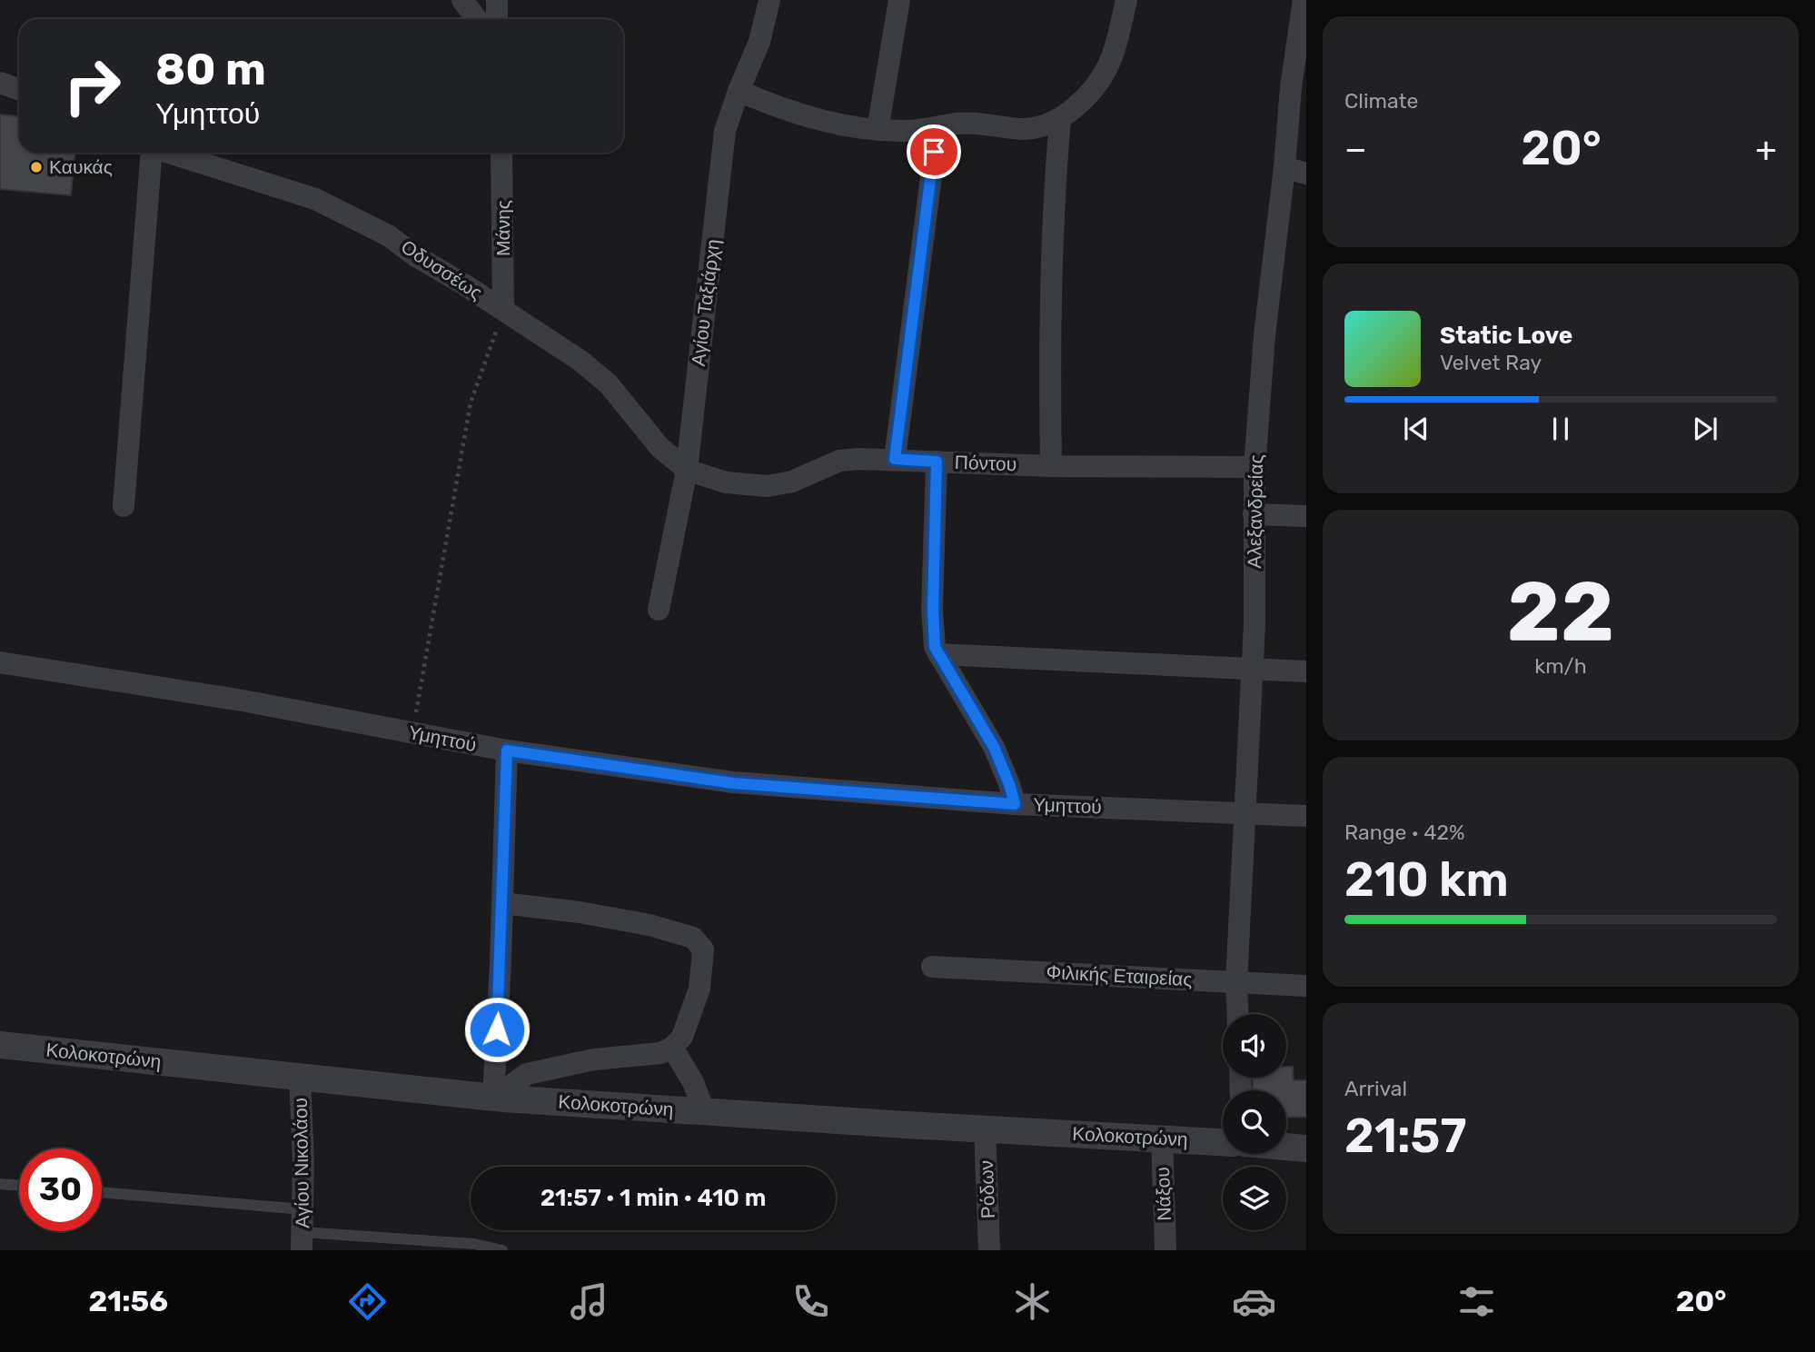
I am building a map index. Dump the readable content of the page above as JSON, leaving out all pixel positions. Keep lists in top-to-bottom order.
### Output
{
  "streets": {
    "street": [
      "Μάνης",
      "Οδυσσέως",
      "Αγίου Ταξιάρχη",
      "Πόντου",
      "Αλεξανδρείας",
      "Υμηττού",
      "Φιλικής Εταιρείας",
      "Κολοκοτρώνη",
      "Αγίου Νικολάου",
      "Ρόδων",
      "Νάξου"
    ]
  },
  "crossings": [
    ["Μάνης", "Οδυσσέως"],
    ["Οδυσσέως", "Αγίου Ταξιάρχη"],
    ["Οδυσσέως", "Πόντου"],
    ["Αγίου Ταξιάρχη", "Πόντου"],
    ["Πόντου", "Αλεξανδρείας"],
    ["Αλεξανδρείας", "Υμηττού"],
    ["Αλεξανδρείας", "Φιλικής Εταιρείας"],
    ["Κολοκοτρώνη", "Αγίου Νικολάου"],
    ["Κολοκοτρώνη", "Ρόδων"],
    ["Κολοκοτρώνη", "Νάξου"]
  ],
  "places": ["Καυκάς"],
  "page": {
    "tile": [
      "Climate",
      ["22", "km/h"],
      ["Range · 42%", "210 km"],
      ["Arrival", "21:57"]
    ],
    "turn": ["80 m", "Υμηττού"],
    "heat": ["−", "20°", "+"],
    "song": ["Static Love", "Velvet Ray"],
    "limit": "30",
    "trip": "21:57 · 1 min · 410 m",
    "tabs": ["21:56", "20°"]
  }
}
